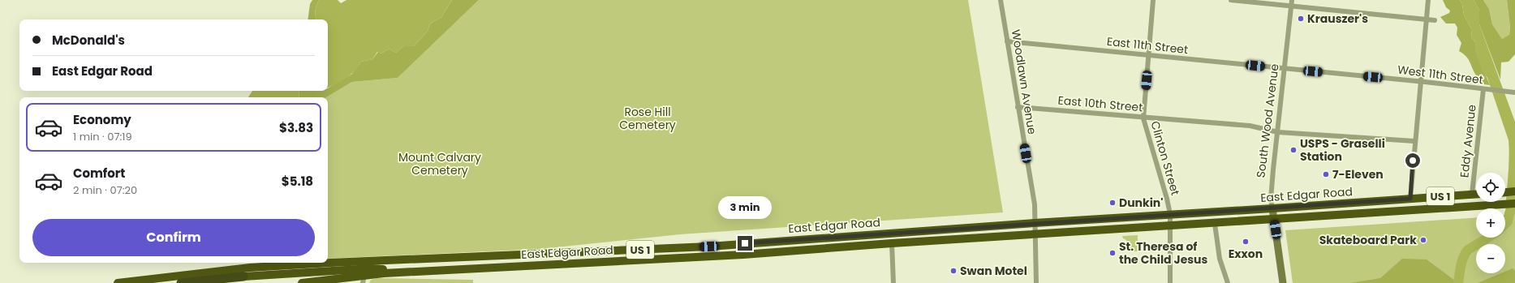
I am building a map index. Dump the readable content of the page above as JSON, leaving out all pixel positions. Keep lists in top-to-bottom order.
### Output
{
  "streets": {
    "highway": ["East Edgar Road", "US 1"],
    "main road": ["South Wood Avenue"],
    "street": [
      "East 11th Street",
      "West 11th Street",
      "Woodlawn Avenue",
      "East 10th Street",
      "Eddy Avenue",
      "Clinton Street"
    ]
  },
  "crossings": [
    ["East 11th Street", "West 11th Street"],
    ["East 11th Street", "Woodlawn Avenue"],
    ["East 11th Street", "South Wood Avenue"],
    ["East 11th Street", "Clinton Street"],
    ["West 11th Street", "South Wood Avenue"],
    ["West 11th Street", "Eddy Avenue"],
    ["Woodlawn Avenue", "East 10th Street"],
    ["Woodlawn Avenue", "East Edgar Road"],
    ["East 10th Street", "South Wood Avenue"],
    ["East 10th Street", "Clinton Street"],
    ["South Wood Avenue", "East Edgar Road"],
    ["Eddy Avenue", "East Edgar Road"],
    ["Clinton Street", "East Edgar Road"]
  ],
  "parks": ["Rose Hill Cemetery", "Mount Calvary Cemetery"],
  "places": [
    "Krauszer's",
    "USPS - Graselli Station",
    "7-Eleven",
    "Dunkin'",
    "Skateboard Park",
    "Exxon",
    "St. Theresa of the Child Jesus",
    "Swan Motel"
  ],
  "page": {
    "banner": ["McDonald's", "East Edgar Road"],
    "list": [
      {
        "name": "Economy",
        "note": "1 min · 07:19",
        "value": "$3.83"
      },
      {
        "name": "Comfort",
        "note": "2 min · 07:20",
        "value": "$5.18"
      }
    ],
    "map_buttons": ["+", "−"],
    "bubble": "3 min",
    "buttons": "Confirm"
  }
}
